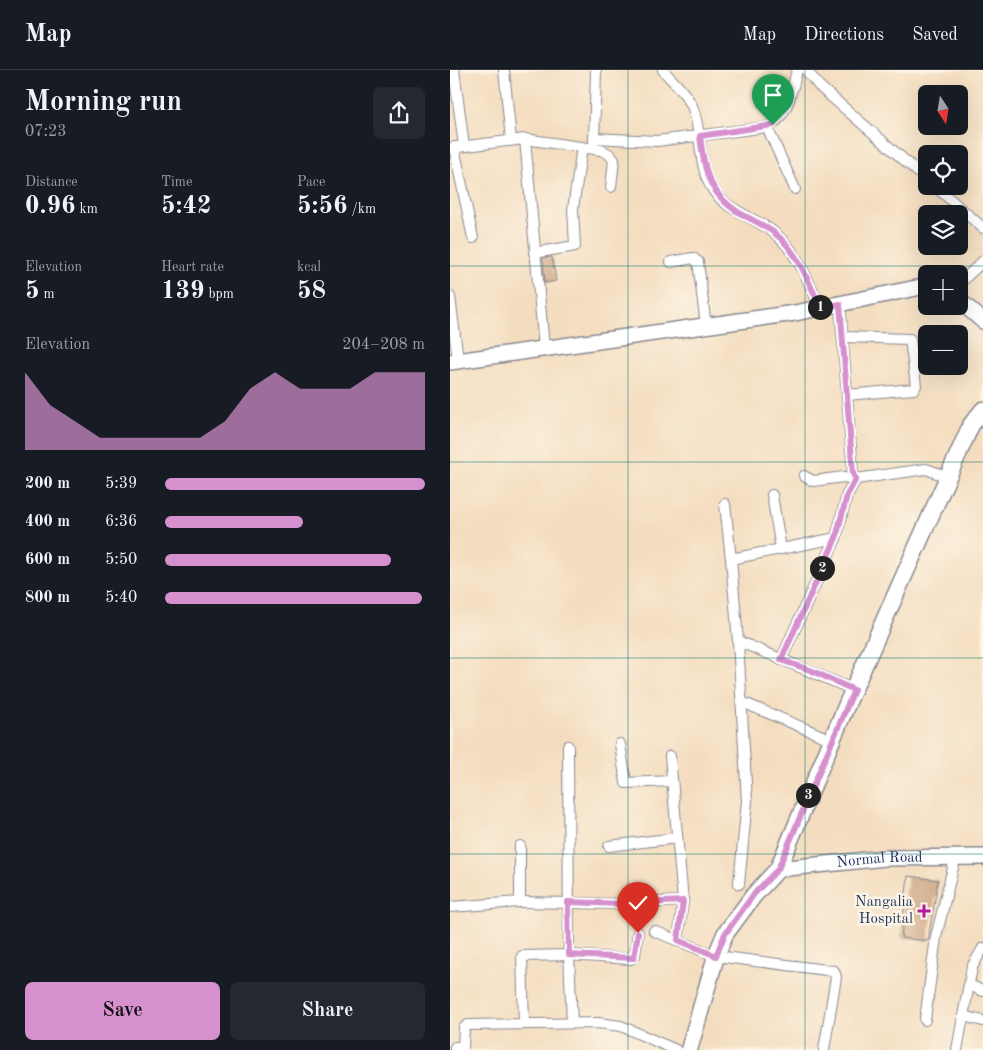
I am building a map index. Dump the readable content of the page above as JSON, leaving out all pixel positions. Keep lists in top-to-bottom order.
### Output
{
  "streets": {
    "main road": ["Normal Road"]
  },
  "places": {
    "health": ["Nangalia Hospital"]
  },
  "north": "bottom",
  "page": {
    "header": "Map",
    "nav": ["Map", "Directions", "Saved"],
    "heading": ["Morning run", "07:23"],
    "map_buttons": ["+", "−"],
    "stats": [
      ["Distance", "0.96 km"],
      ["Time", "5:42"],
      ["Pace", "5:56 /km"],
      ["Elevation", "5 m"],
      ["Heart rate", "139 bpm"],
      ["kcal", "58"]
    ],
    "pins": ["1", "2", "3"],
    "chart": ["Elevation", "204–208 m"],
    "list": [
      {
        "name": "200 m",
        "note": "5:39"
      },
      {
        "name": "400 m",
        "note": "6:36"
      },
      {
        "name": "600 m",
        "note": "5:50"
      },
      {
        "name": "800 m",
        "note": "5:40"
      }
    ],
    "buttons": ["Save", "Share"]
  }
}
